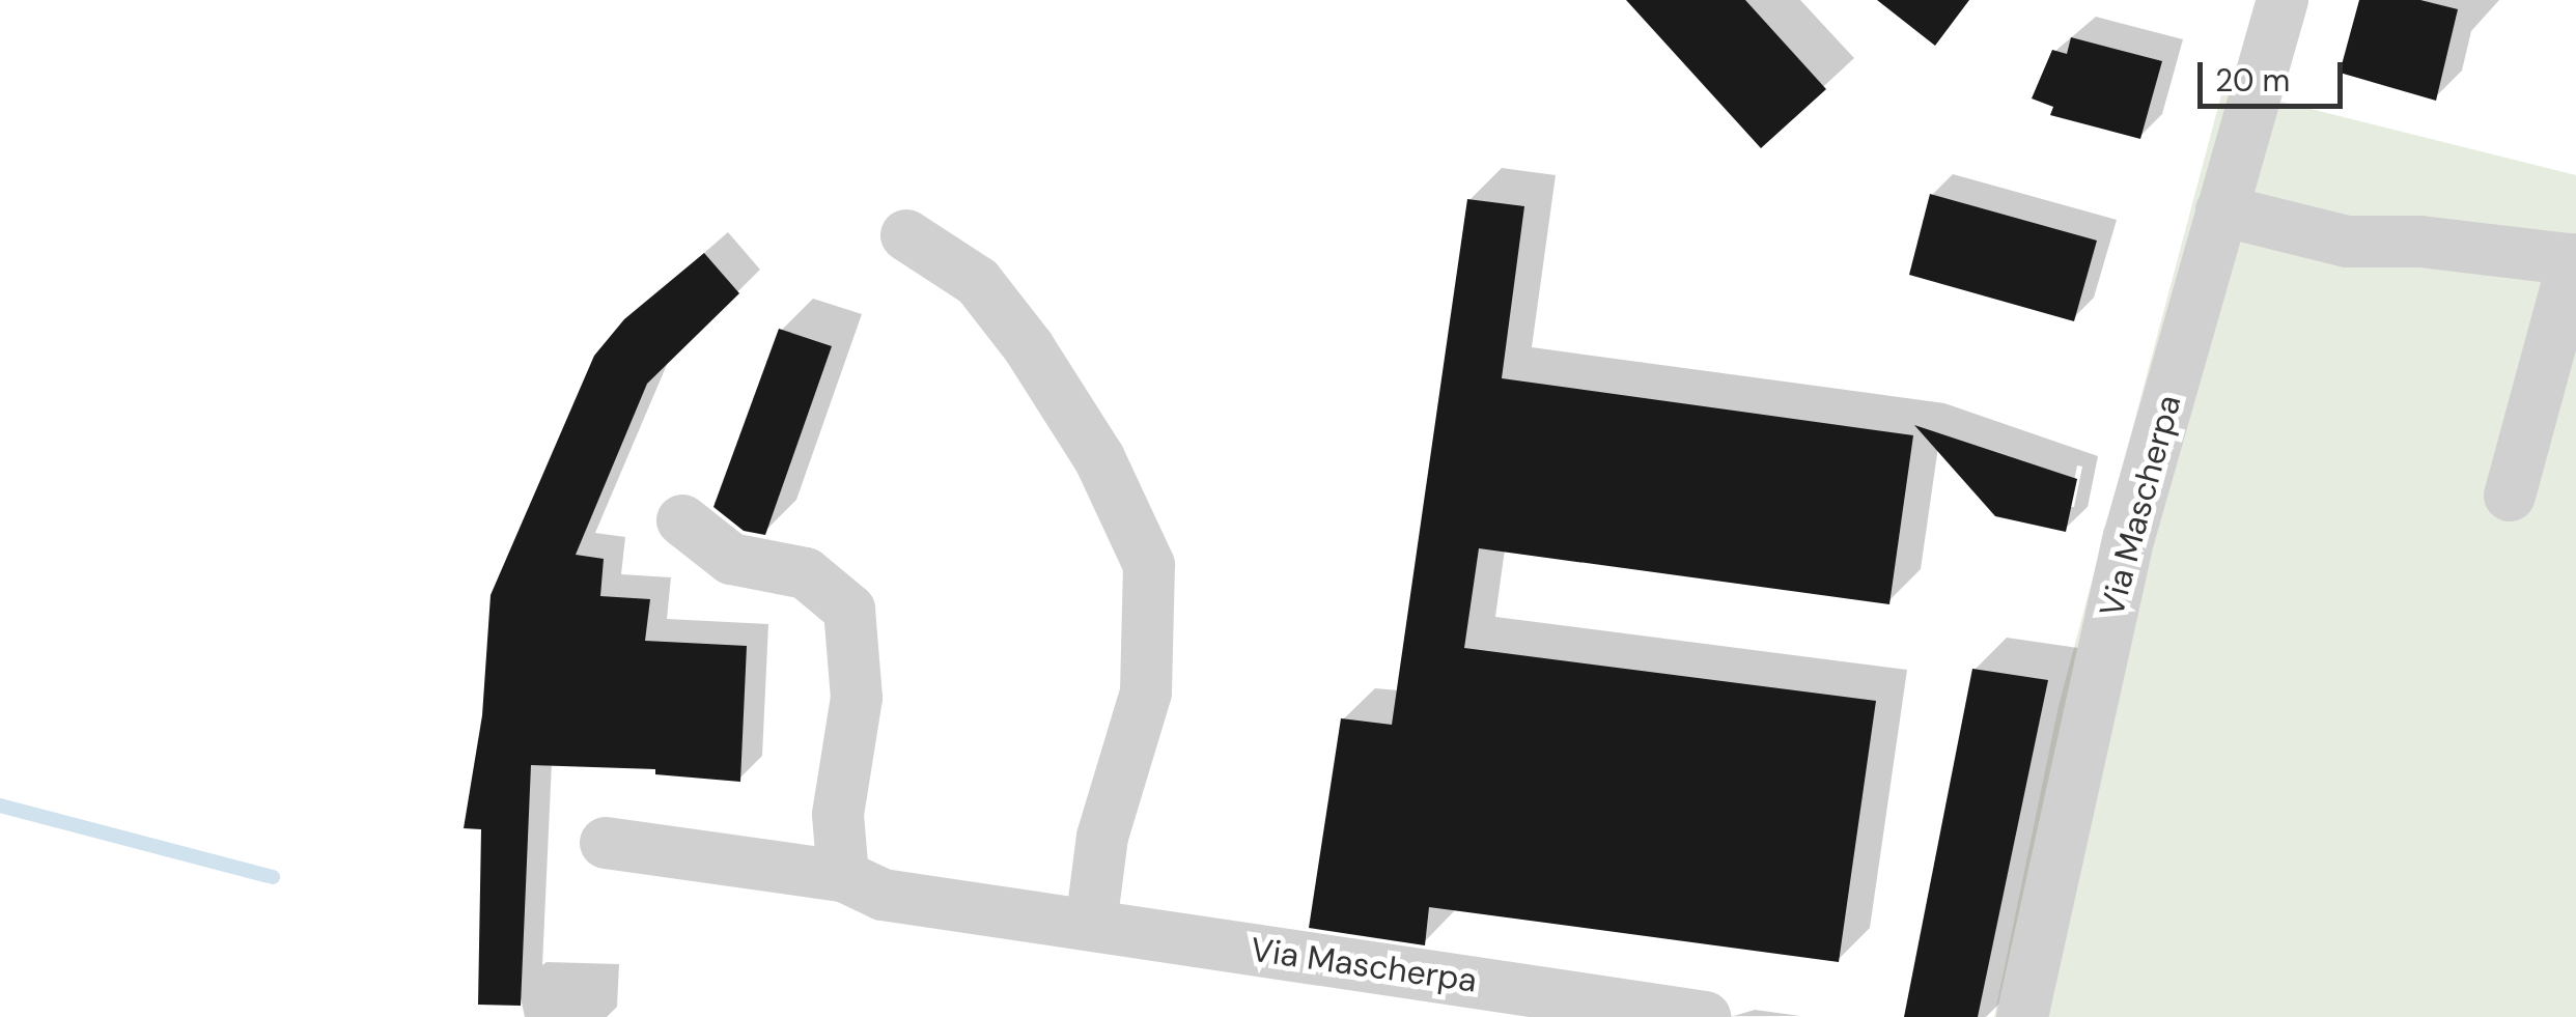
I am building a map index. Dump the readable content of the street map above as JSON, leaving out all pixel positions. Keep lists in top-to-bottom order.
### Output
{
  "streets": {
    "street": ["Via Mascherpa"]
  },
  "scale_bar": "20 m"
}
